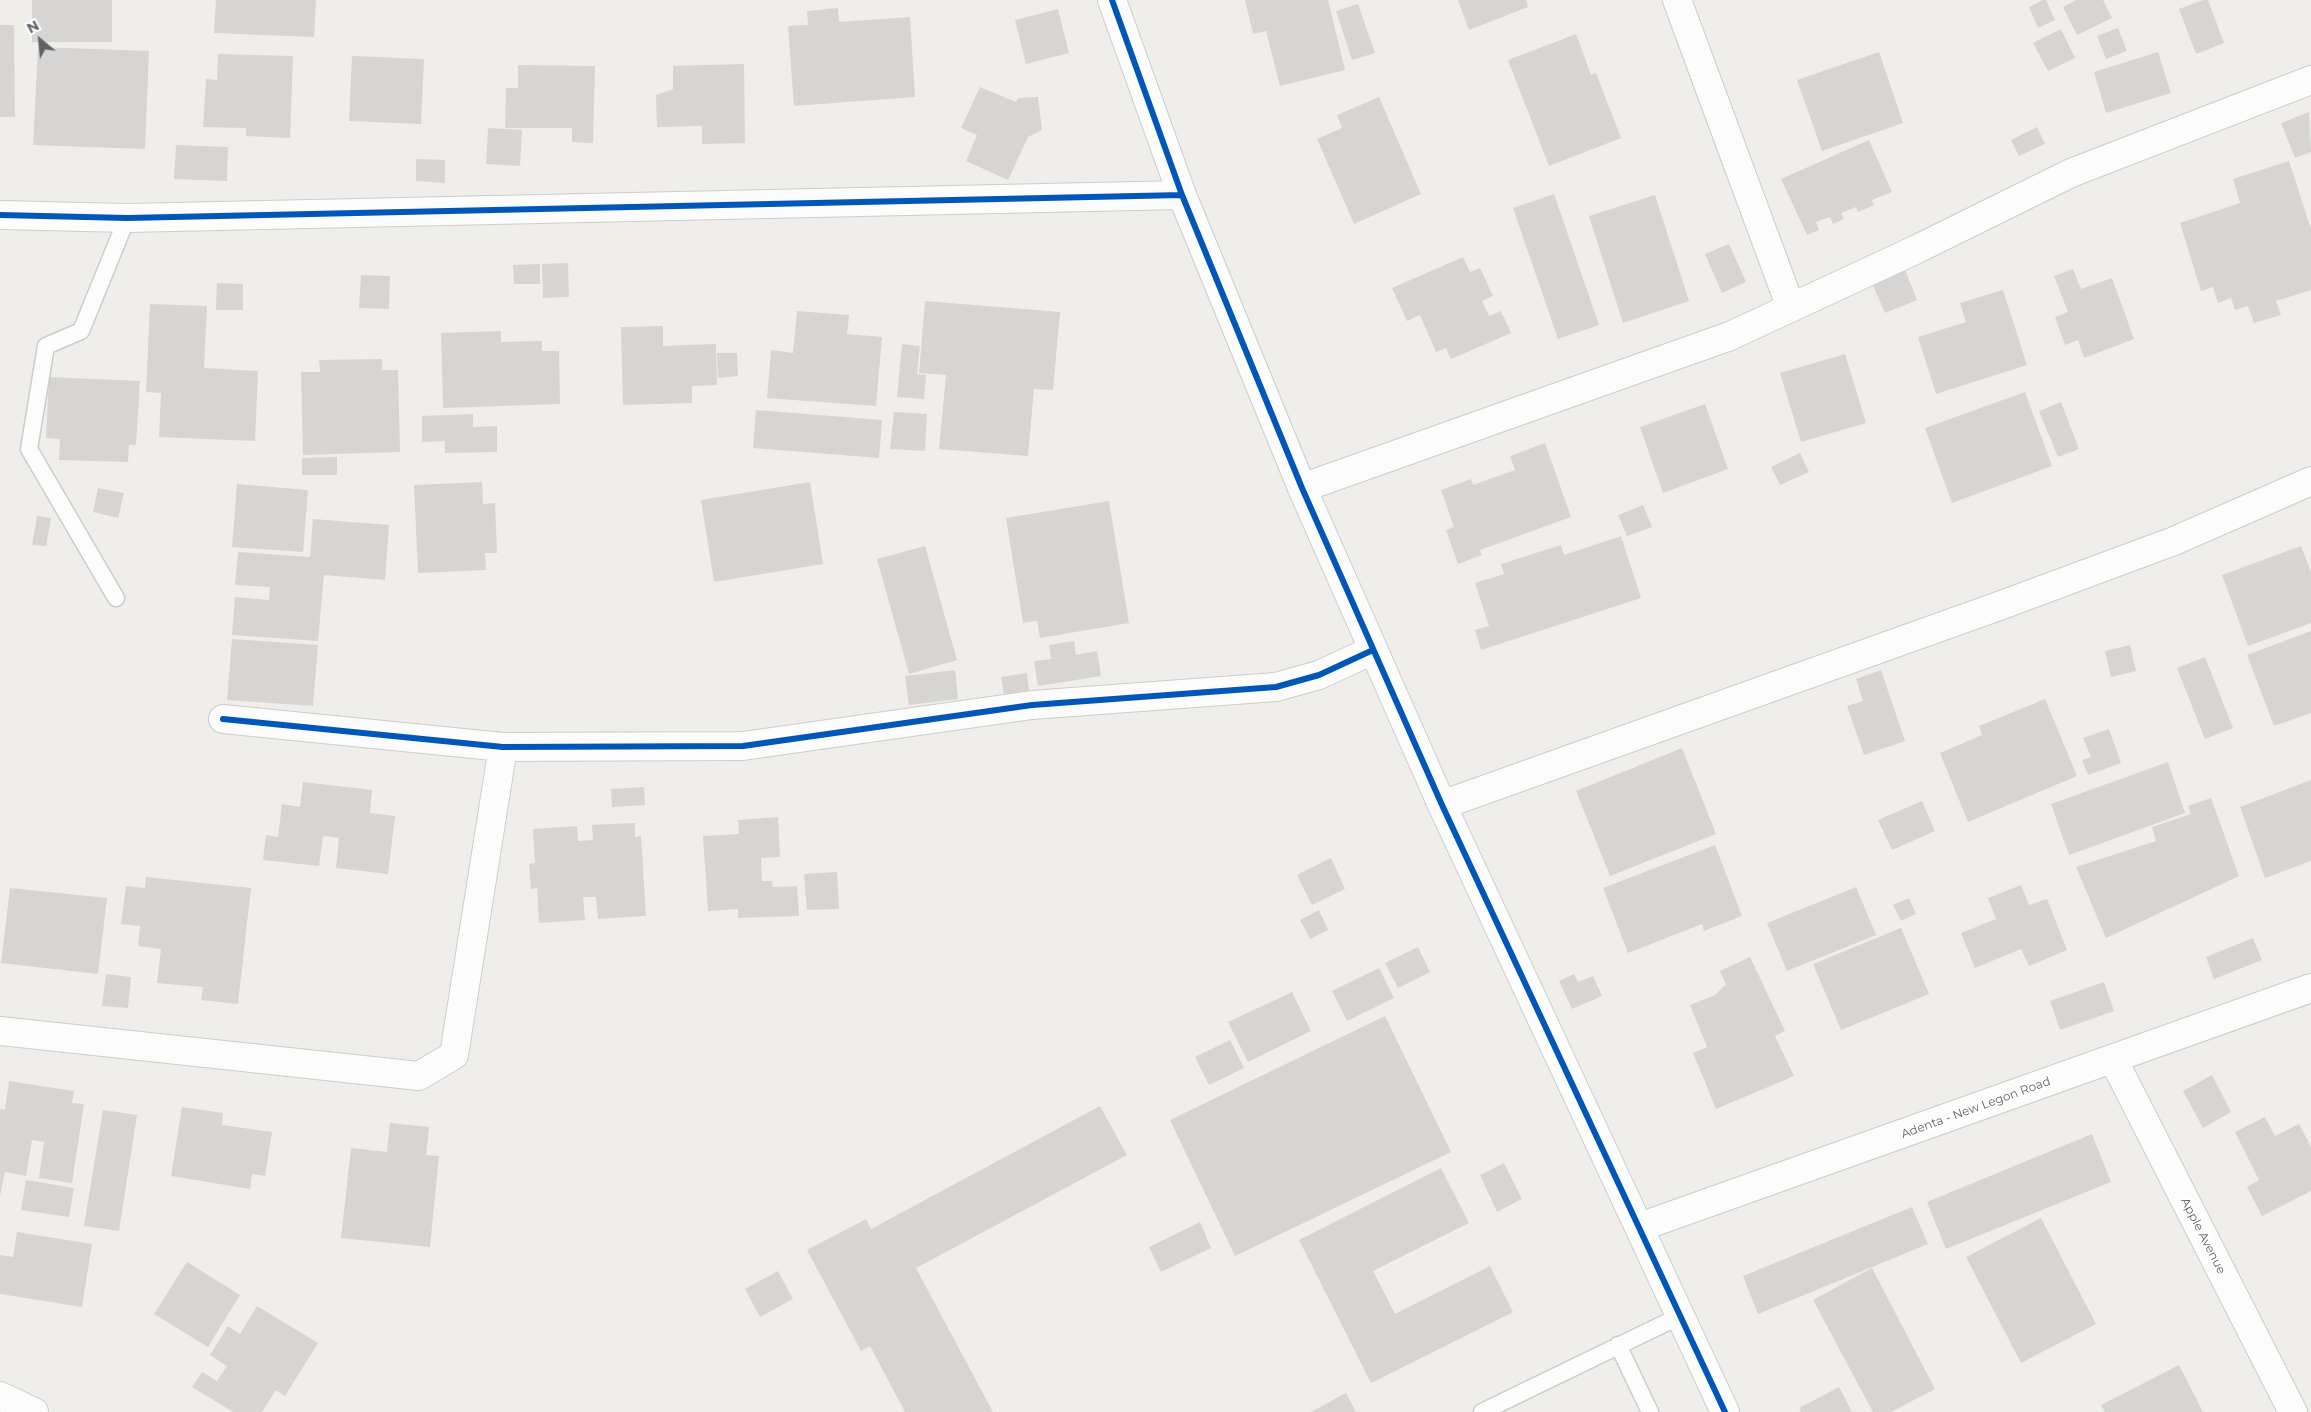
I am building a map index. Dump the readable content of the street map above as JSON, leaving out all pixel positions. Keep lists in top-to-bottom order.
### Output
{
  "streets": {
    "street": ["Adenta - New Legon Road", "Apple Avenue"]
  },
  "crossings": [
    ["Adenta - New Legon Road", "Apple Avenue"]
  ],
  "north": "top left"
}
